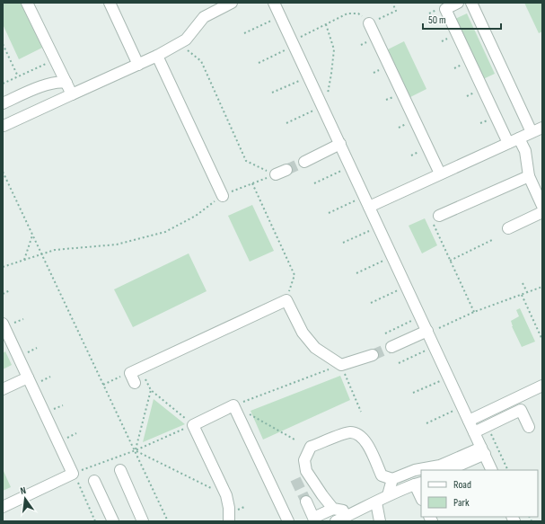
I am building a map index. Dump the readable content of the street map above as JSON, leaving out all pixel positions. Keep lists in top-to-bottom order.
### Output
{
  "legend": ["Road", "Park"],
  "scale_bar": "50 m",
  "north": "top"
}
